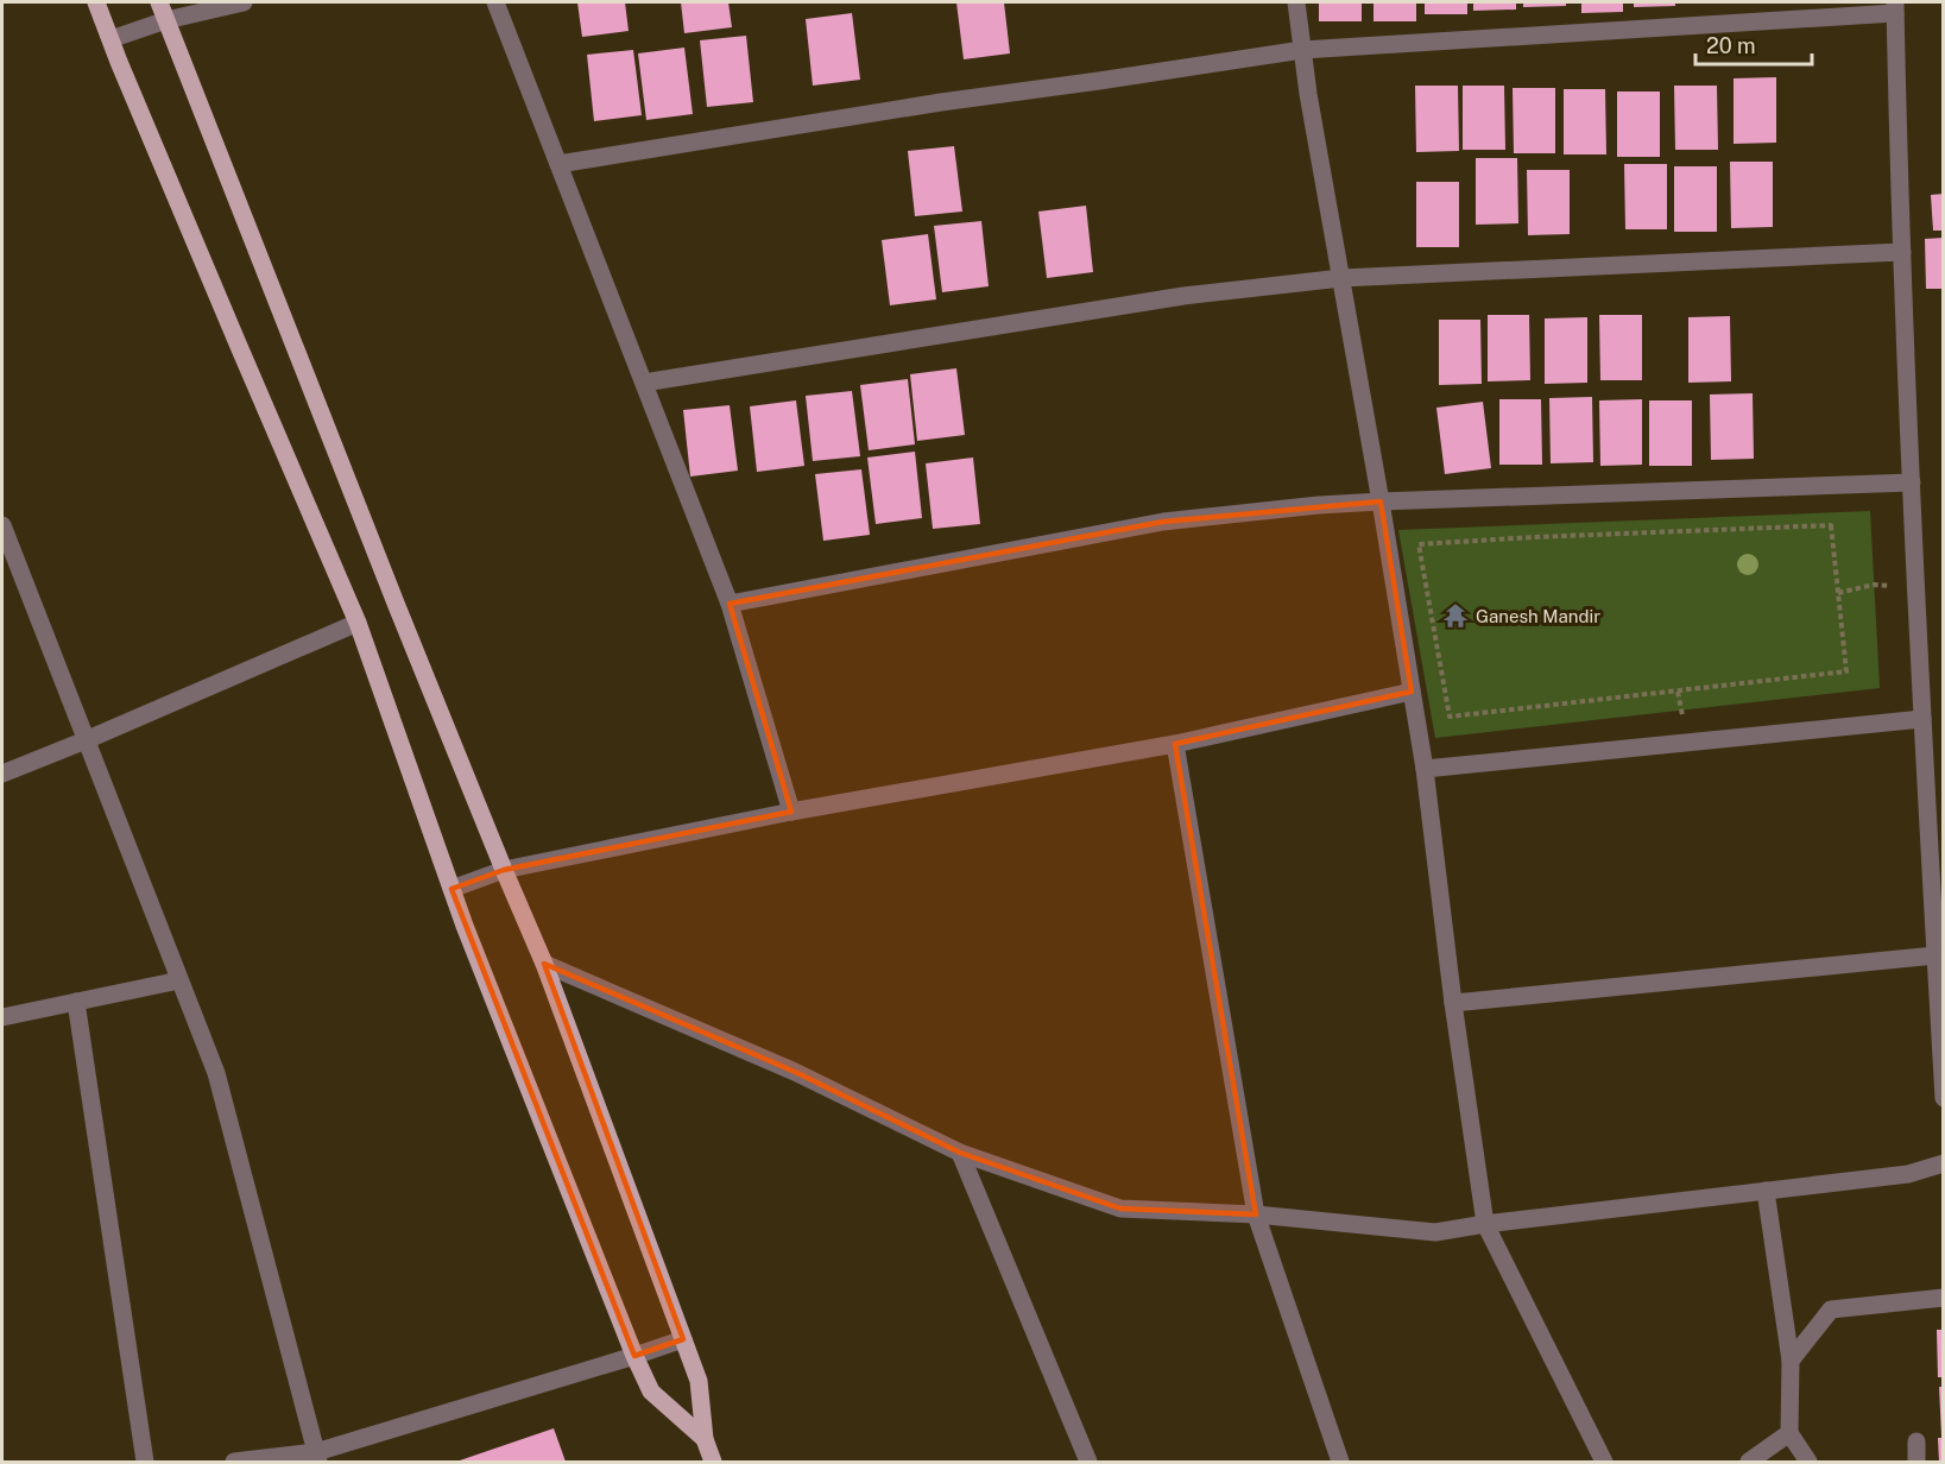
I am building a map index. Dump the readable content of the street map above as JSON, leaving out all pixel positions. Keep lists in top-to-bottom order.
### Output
{
  "places": {
    "temple": ["Ganesh Mandir"]
  },
  "scale_bar": "20 m"
}
